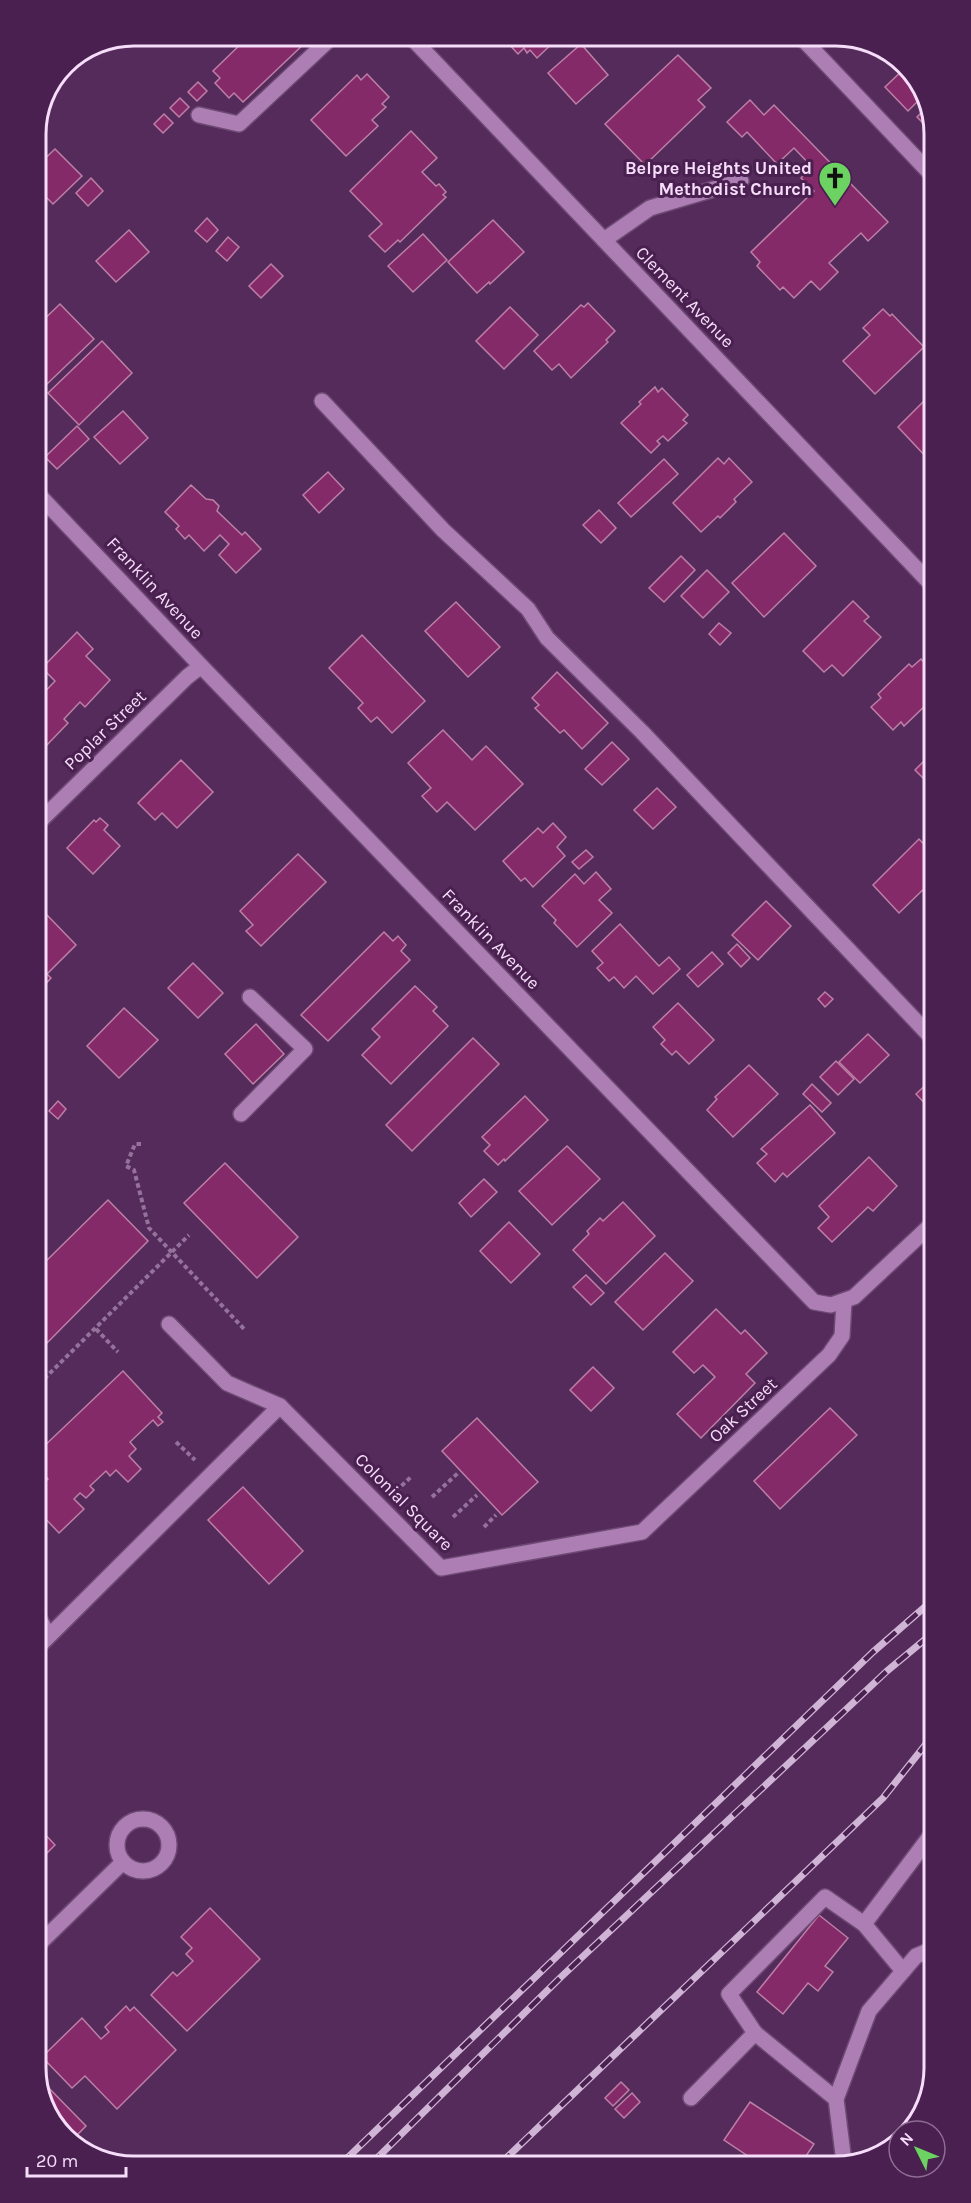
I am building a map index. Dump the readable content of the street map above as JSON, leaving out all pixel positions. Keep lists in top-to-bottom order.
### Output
{
  "streets": {
    "street": [
      "Clement Avenue",
      "Franklin Avenue",
      "Poplar Street",
      "Oak Street",
      "Colonial Square"
    ]
  },
  "crossings": [
    ["Franklin Avenue", "Poplar Street"],
    ["Franklin Avenue", "Oak Street"],
    ["Oak Street", "Colonial Square"]
  ],
  "places": {
    "church": ["Belpre Heights United Methodist Church"]
  },
  "scale_bar": "20 m",
  "north": "top left"
}
